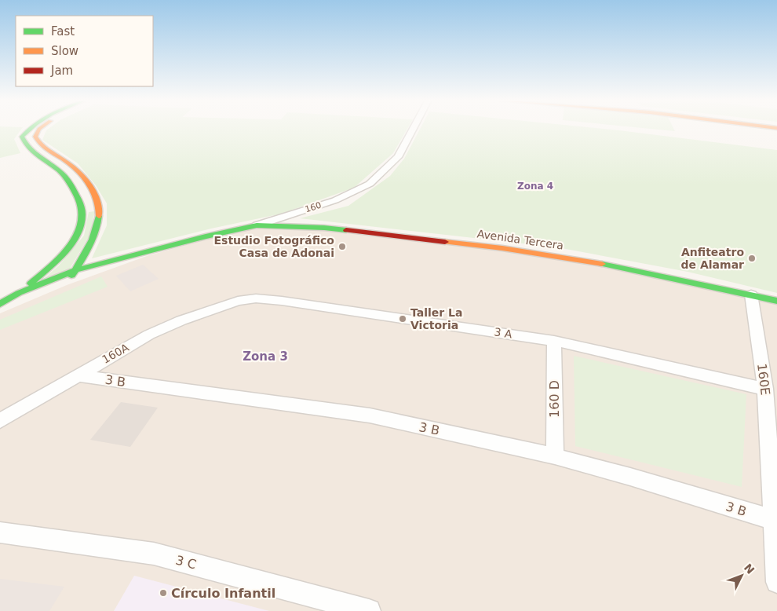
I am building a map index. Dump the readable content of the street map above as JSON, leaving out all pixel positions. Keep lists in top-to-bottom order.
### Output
{
  "streets": {
    "street": [
      "160",
      "Avenida Tercera",
      "3 A",
      "160A",
      "160E",
      "3 B",
      "160 D",
      "3 C"
    ]
  },
  "crossings": [
    ["160", "Avenida Tercera"],
    ["Avenida Tercera", "160E"],
    ["3 A", "160A"],
    ["3 A", "160E"],
    ["3 A", "160 D"],
    ["160A", "3 B"],
    ["160E", "3 B"],
    ["3 B", "160 D"]
  ],
  "districts": ["Zona 4", "Zona 3"],
  "places": [
    "Estudio Fotográfico Casa de Adonai",
    "Anfiteatro de Alamar",
    "Taller La Victoria",
    "Círculo Infantil"
  ],
  "legend": ["Fast", "Slow", "Jam"],
  "north": "top right"
}
